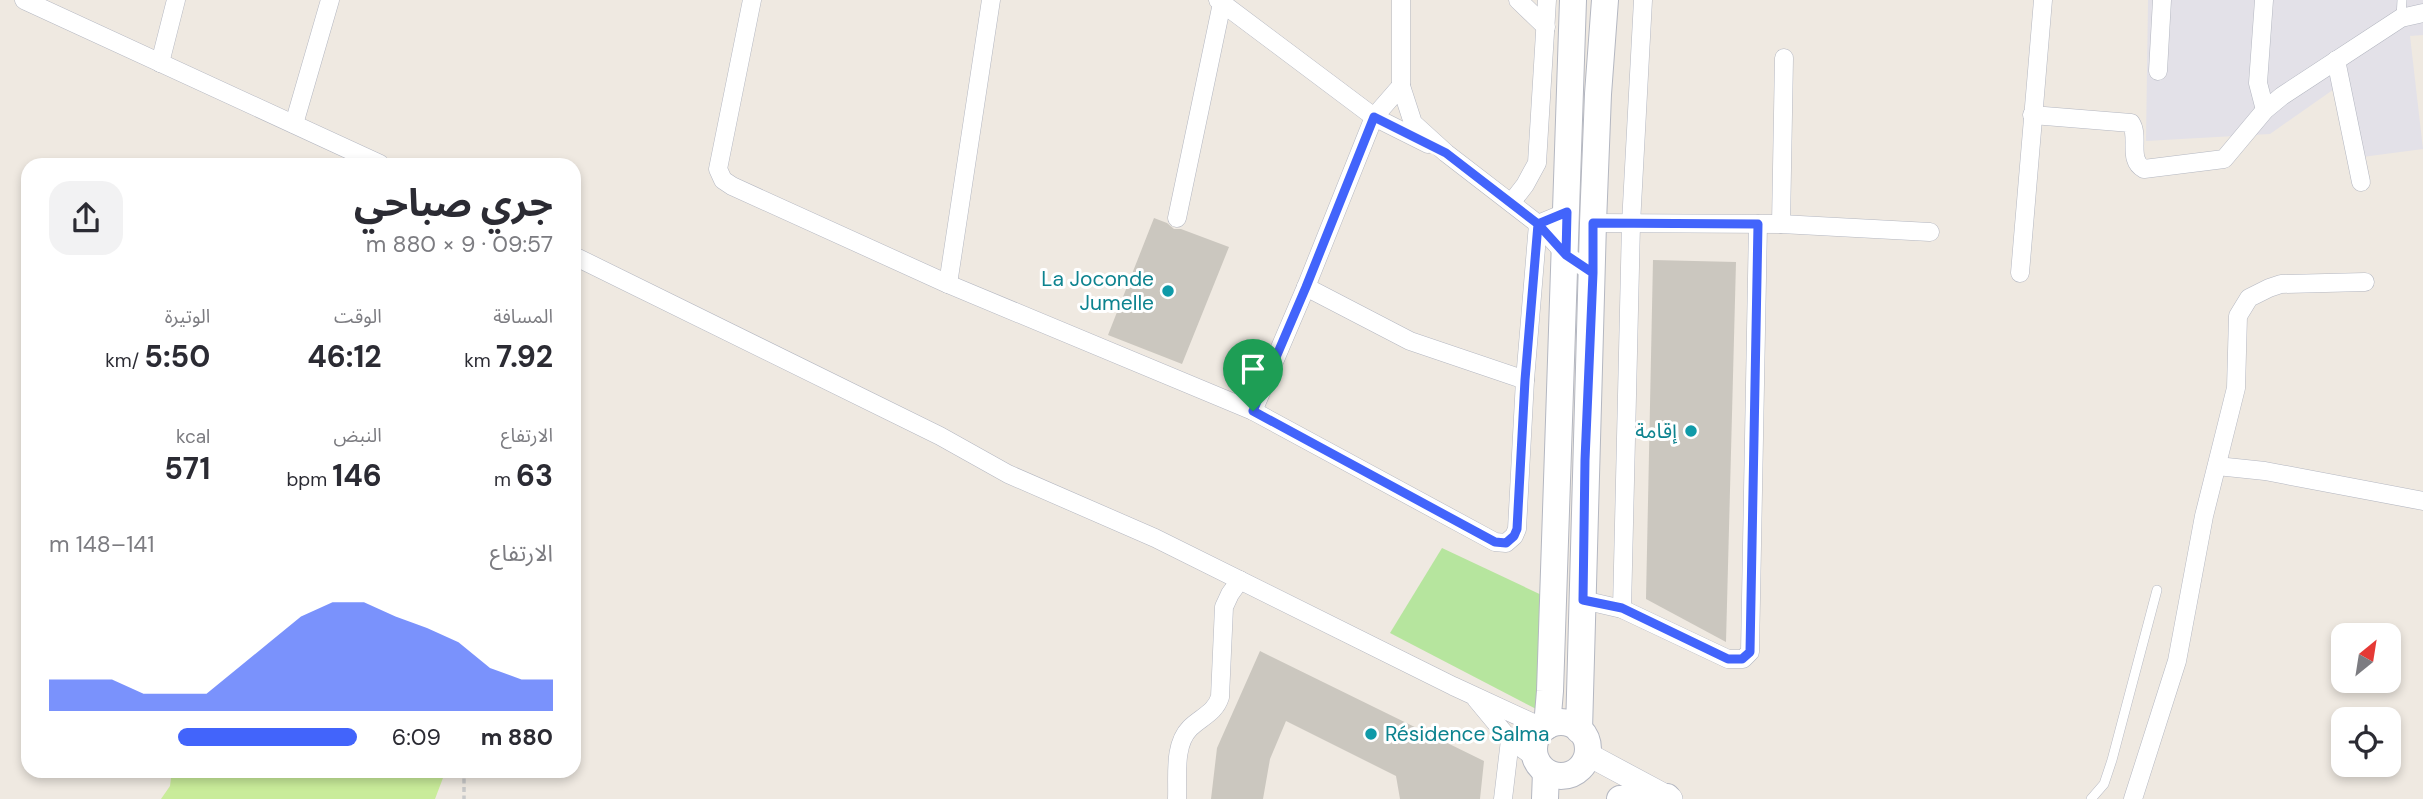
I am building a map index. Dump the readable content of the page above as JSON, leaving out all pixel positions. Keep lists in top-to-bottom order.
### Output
{
  "places": ["La Joconde Jumelle", "إقامة", "Résidence Salma"],
  "north": "top right",
  "page": {
    "heading": ["جري صباحي", "09:57 · 9 × 880 m"],
    "stats": [
      ["المسافة", "7.92 km"],
      ["الوقت", "46:12"],
      ["الوتيرة", "5:50 /km"],
      ["الارتفاع", "63 m"],
      ["النبض", "146 bpm"],
      ["kcal", "571"]
    ],
    "chart": ["الارتفاع", "141–148 m"],
    "list": [
      {
        "name": "880 m",
        "note": "6:09"
      }
    ]
  }
}
